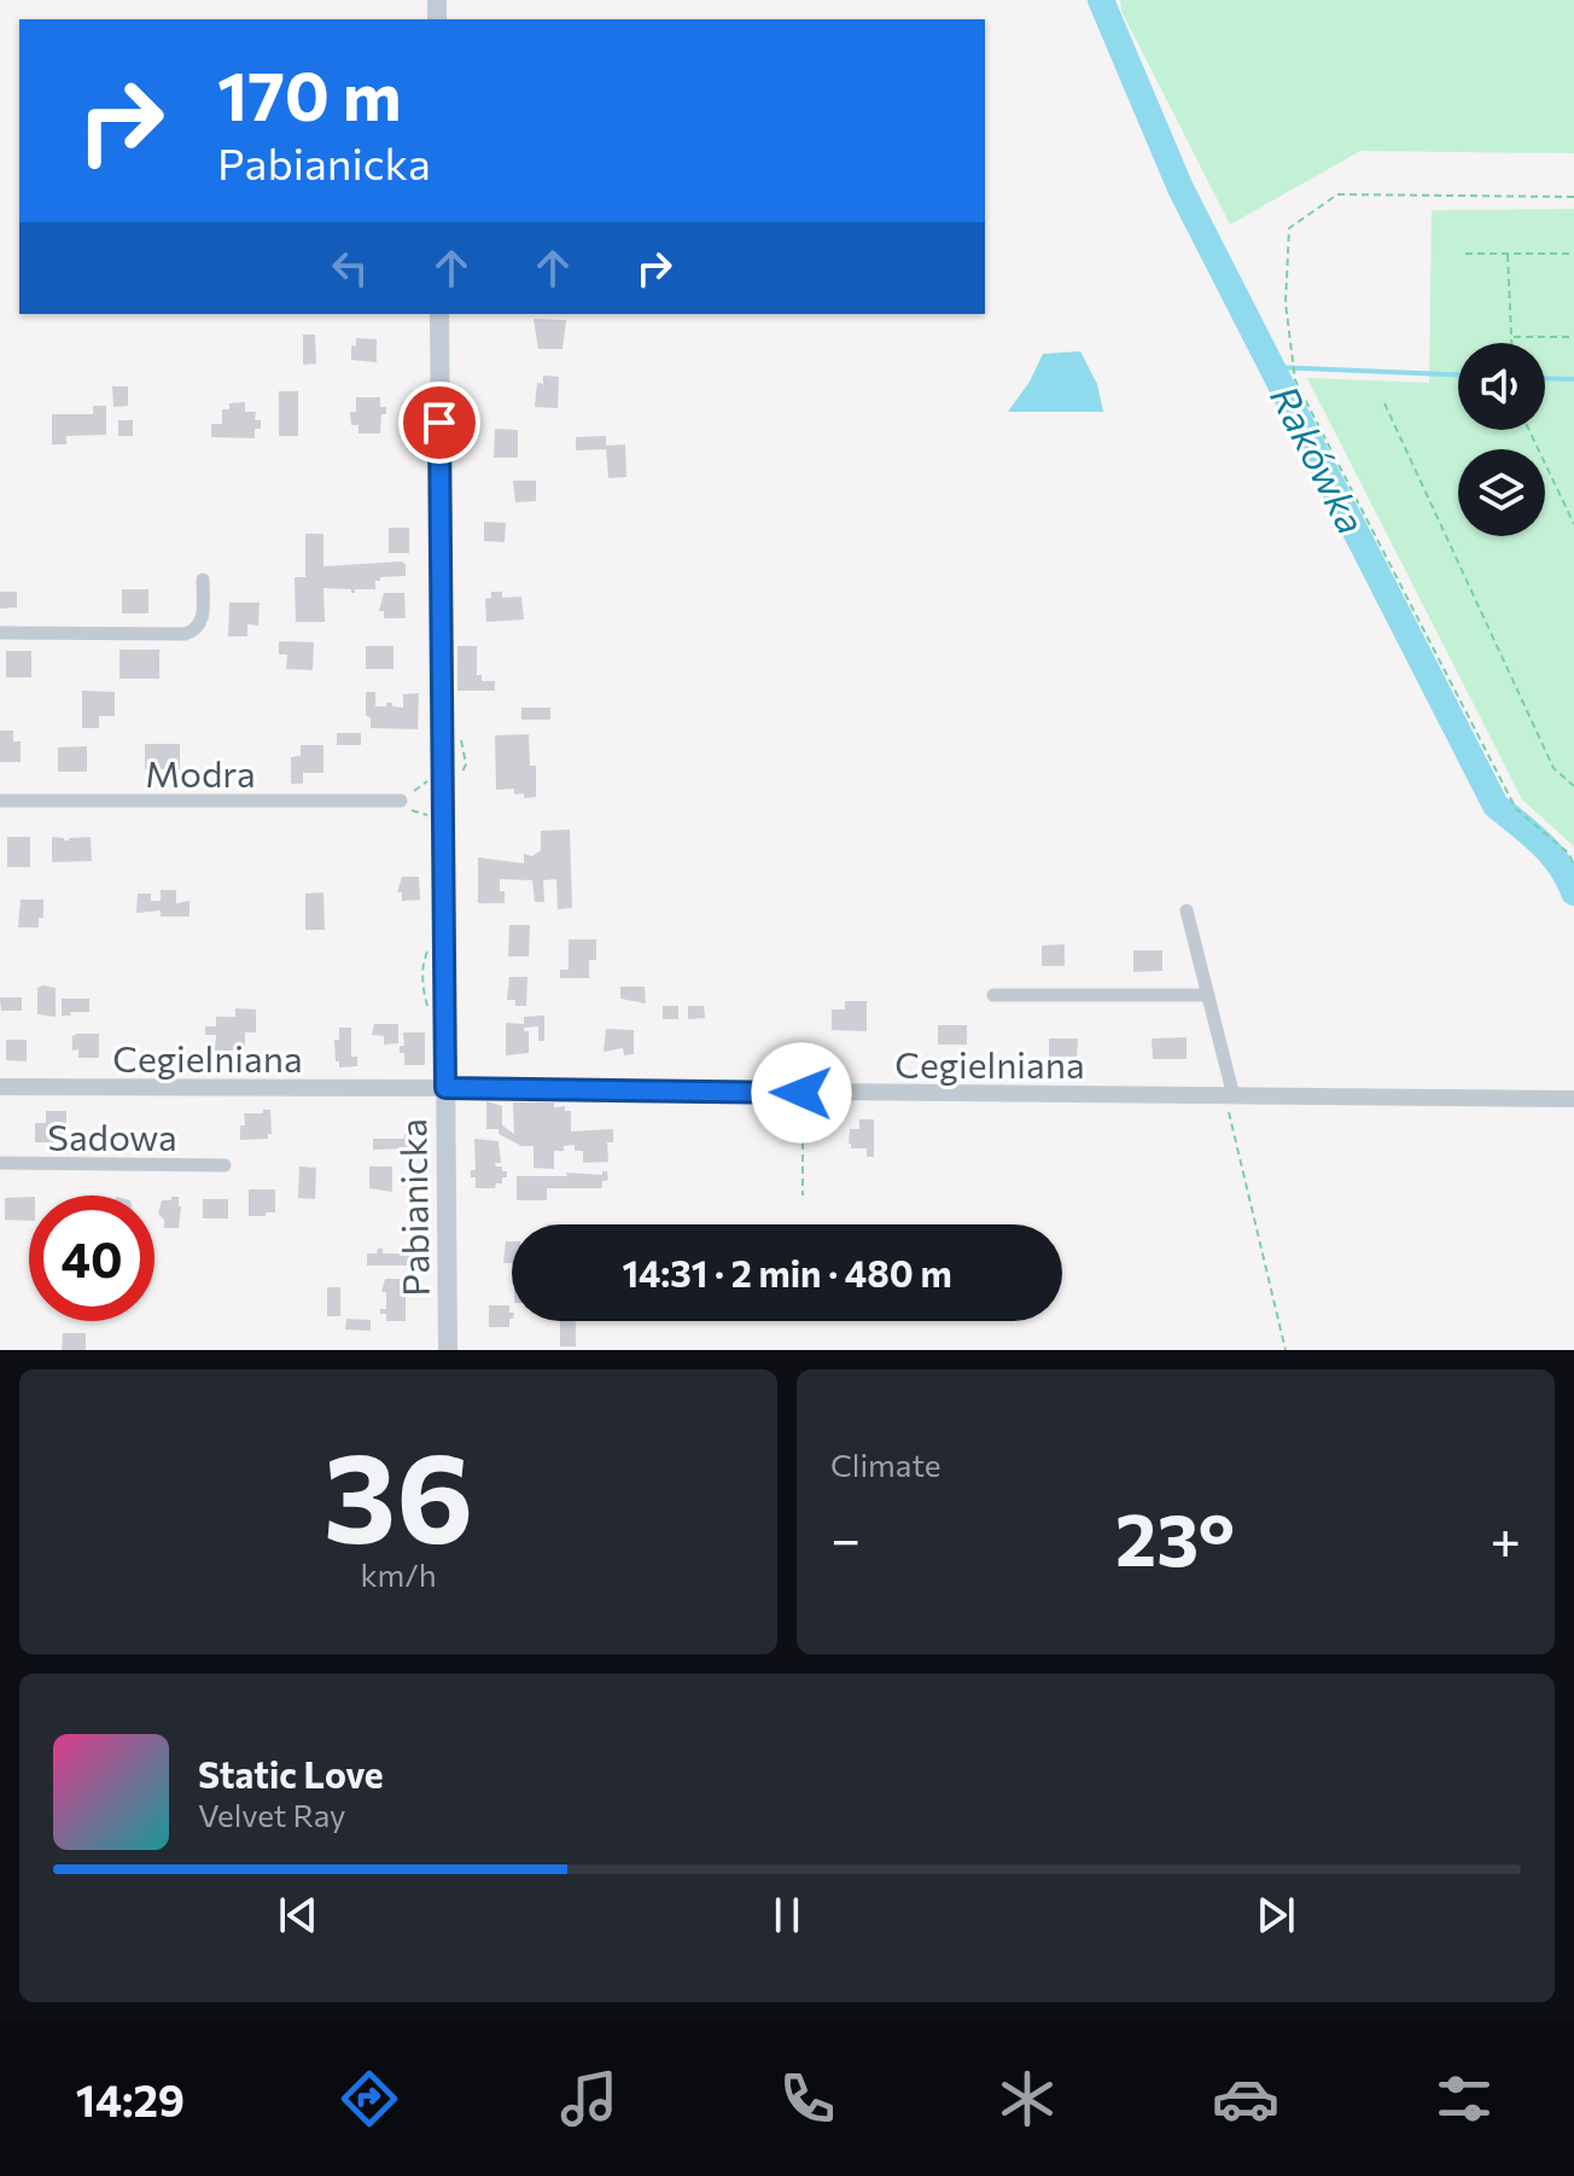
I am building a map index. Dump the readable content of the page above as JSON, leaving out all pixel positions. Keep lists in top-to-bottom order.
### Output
{
  "streets": {
    "main road": ["Pabianicka"],
    "street": ["Modra", "Cegielniana", "Sadowa"]
  },
  "crossings": [
    ["Cegielniana", "Pabianicka"]
  ],
  "water": ["Rakówka"],
  "page": {
    "turn": ["170 m", "Pabianicka"],
    "limit": "40",
    "trip": "14:31 · 2 min · 480 m",
    "tile": [
      ["36", "km/h"],
      "Climate"
    ],
    "heat": ["−", "23°", "+"],
    "song": ["Static Love", "Velvet Ray"],
    "tabs": "14:29"
  }
}
